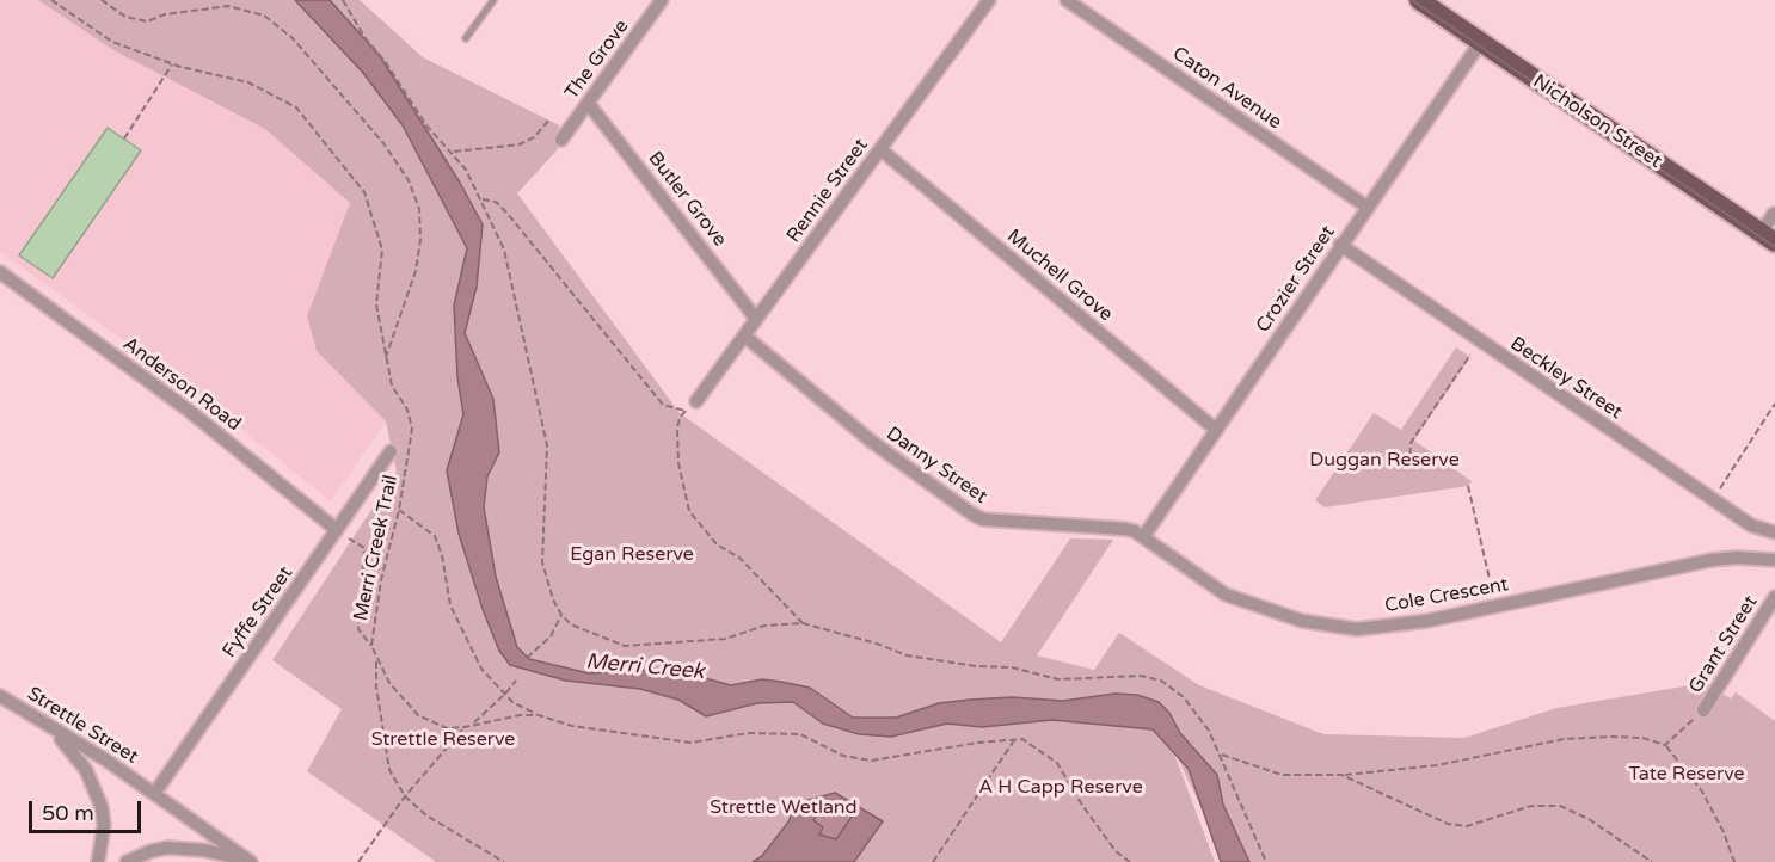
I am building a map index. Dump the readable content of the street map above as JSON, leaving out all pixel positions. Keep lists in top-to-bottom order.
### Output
{
  "streets": {
    "main road": ["Nicholson Street"],
    "street": [
      "The Grove",
      "Caton Avenue",
      "Rennie Street",
      "Butler Grove",
      "Muchell Grove",
      "Crozier Street",
      "Beckley Street",
      "Anderson Road",
      "Danny Street",
      "Cole Crescent",
      "Fyffe Street",
      "Grant Street",
      "Strettle Street"
    ],
    "path": ["Merri Creek Trail"]
  },
  "crossings": [
    ["The Grove", "Butler Grove"],
    ["Caton Avenue", "Crozier Street"],
    ["Nicholson Street", "Crozier Street"],
    ["Rennie Street", "Butler Grove"],
    ["Rennie Street", "Muchell Grove"],
    ["Rennie Street", "Danny Street"],
    ["Muchell Grove", "Crozier Street"],
    ["Crozier Street", "Beckley Street"],
    ["Crozier Street", "Danny Street"],
    ["Crozier Street", "Cole Crescent"],
    ["Anderson Road", "Fyffe Street"],
    ["Danny Street", "Cole Crescent"],
    ["Fyffe Street", "Strettle Street"]
  ],
  "water": ["Merri Creek"],
  "parks": [
    "Duggan Reserve",
    "Egan Reserve",
    "Strettle Reserve",
    "Tate Reserve",
    "A H Capp Reserve",
    "Strettle Wetland"
  ],
  "scale_bar": "50 m"
}
